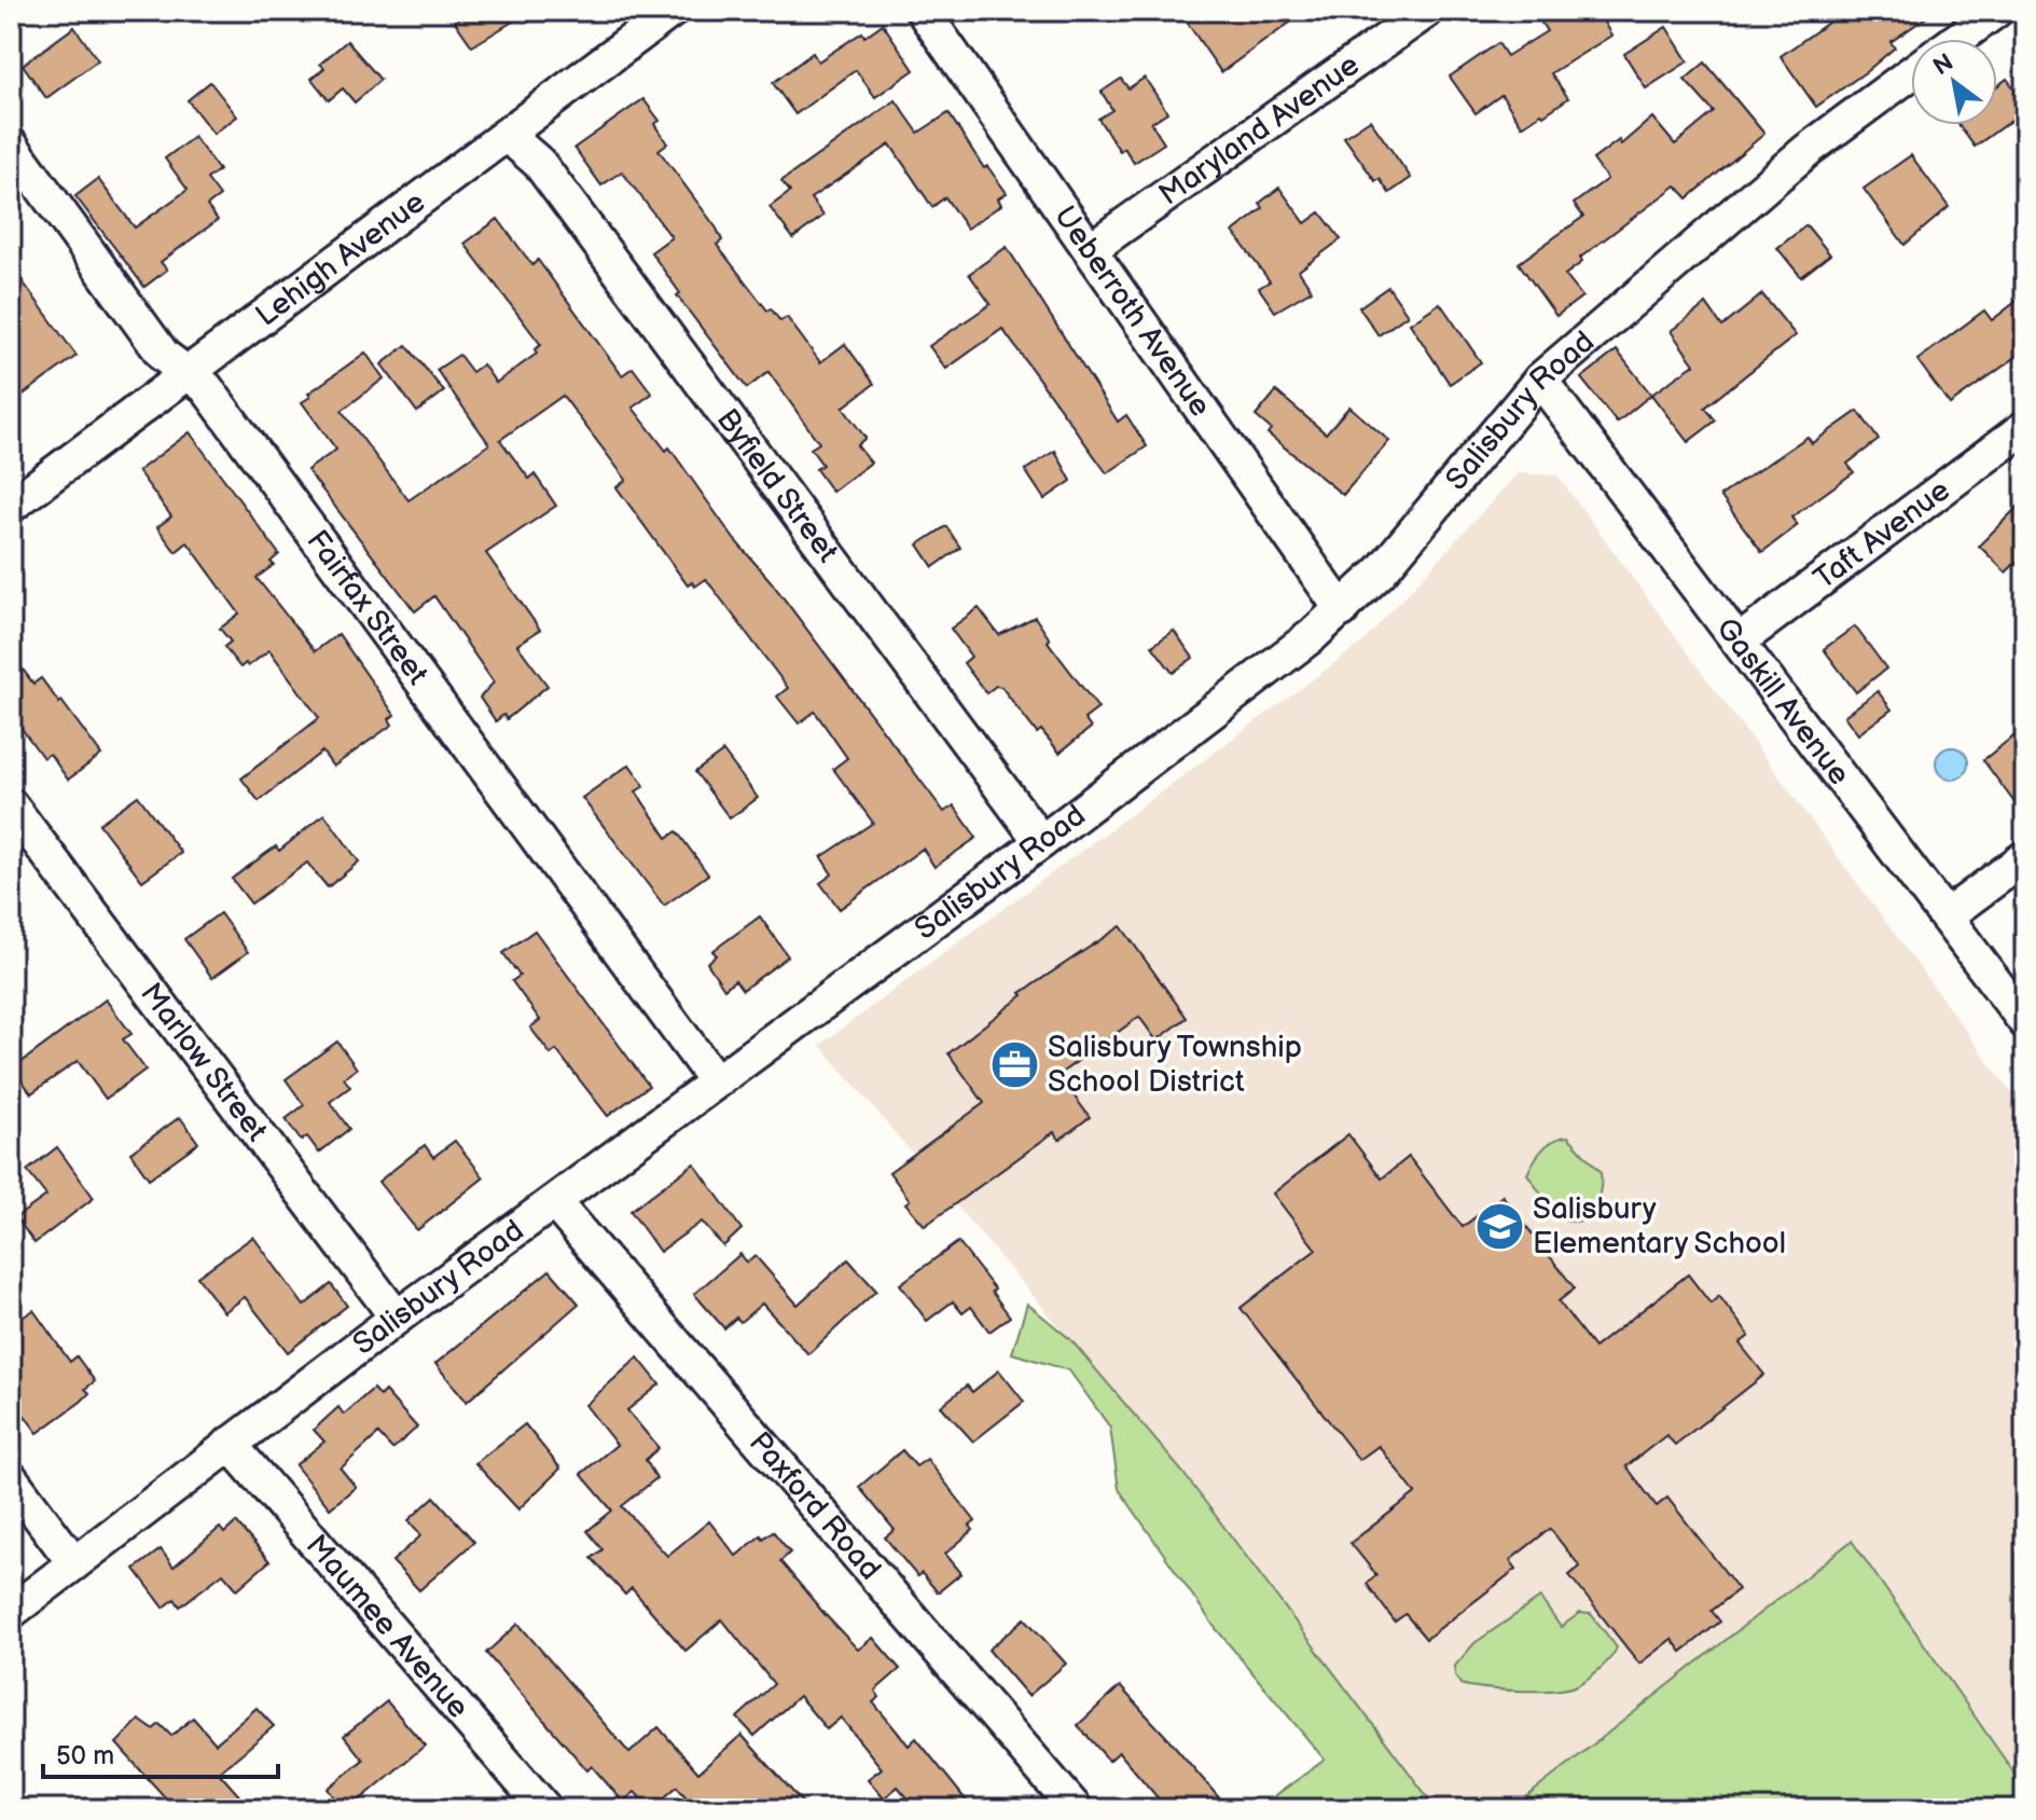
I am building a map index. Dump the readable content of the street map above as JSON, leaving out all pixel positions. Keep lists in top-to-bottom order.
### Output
{
  "streets": {
    "street": [
      "Maryland Avenue",
      "Lehigh Avenue",
      "Ueberroth Avenue",
      "Salisbury Road",
      "Byfield Street",
      "Taft Avenue",
      "Fairfax Street",
      "Gaskill Avenue",
      "Marlow Street",
      "Paxford Road",
      "Maumee Avenue"
    ]
  },
  "crossings": [
    ["Maryland Avenue", "Ueberroth Avenue"],
    ["Lehigh Avenue", "Byfield Street"],
    ["Lehigh Avenue", "Fairfax Street"],
    ["Ueberroth Avenue", "Salisbury Road"],
    ["Salisbury Road", "Byfield Street"],
    ["Salisbury Road", "Fairfax Street"],
    ["Salisbury Road", "Gaskill Avenue"],
    ["Salisbury Road", "Marlow Street"],
    ["Salisbury Road", "Paxford Road"],
    ["Salisbury Road", "Maumee Avenue"],
    ["Taft Avenue", "Gaskill Avenue"]
  ],
  "places": {
    "office": ["Salisbury Township School District"],
    "school or university": ["Salisbury Elementary School"]
  },
  "scale_bar": "50 m",
  "north": "top left"
}
